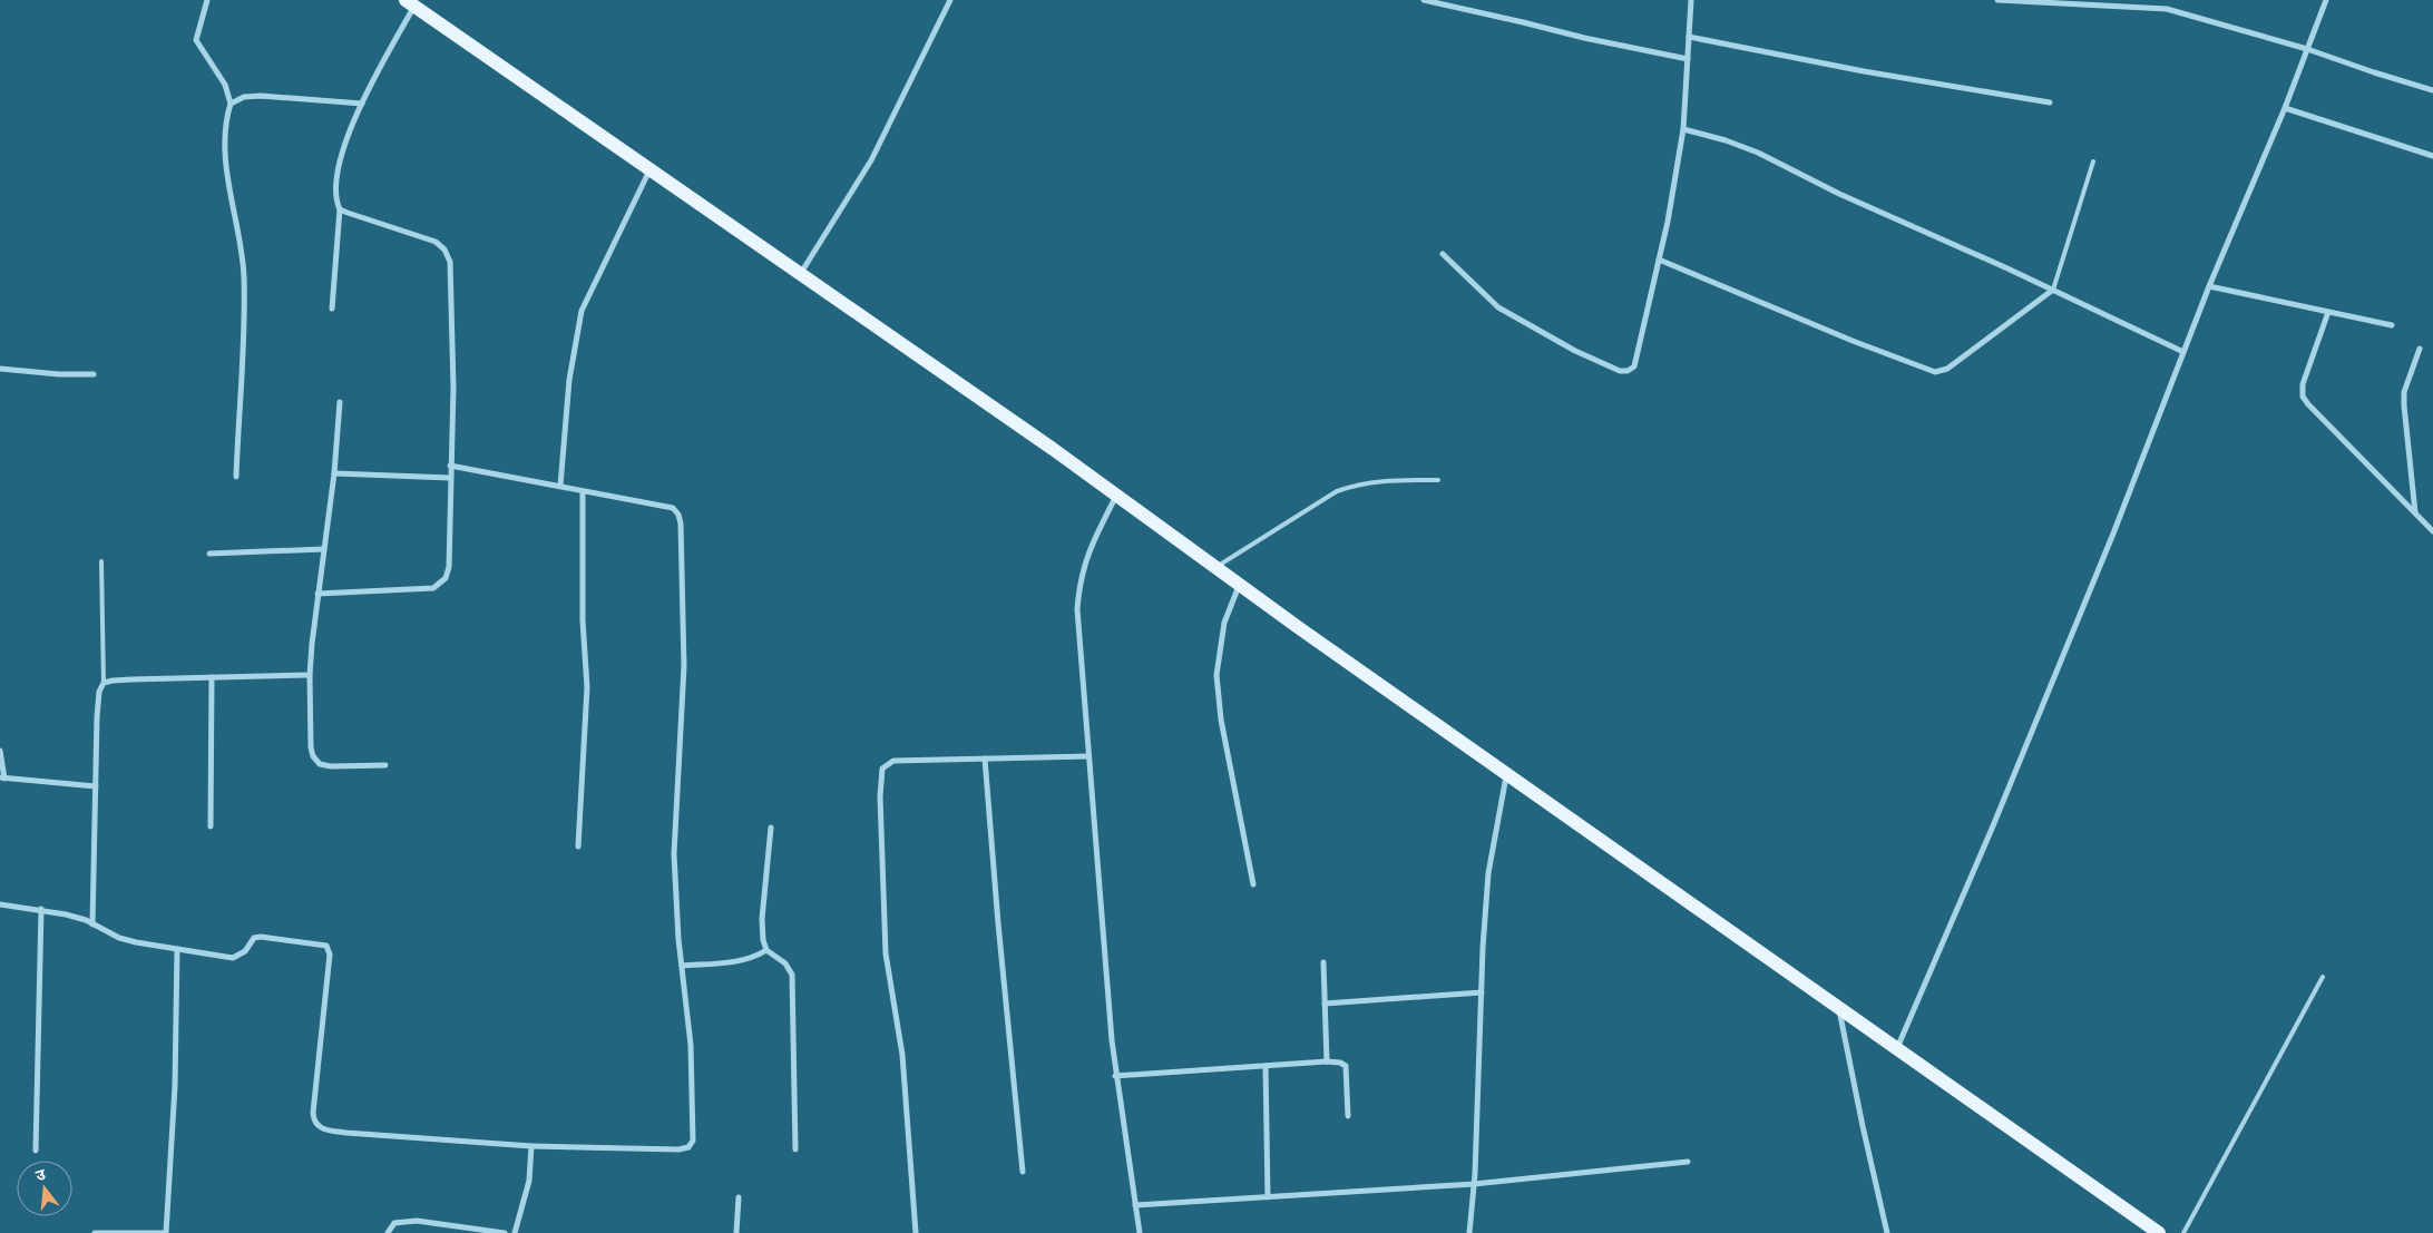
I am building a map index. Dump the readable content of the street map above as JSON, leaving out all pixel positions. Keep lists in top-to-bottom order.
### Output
{
  "north": "top"
}
